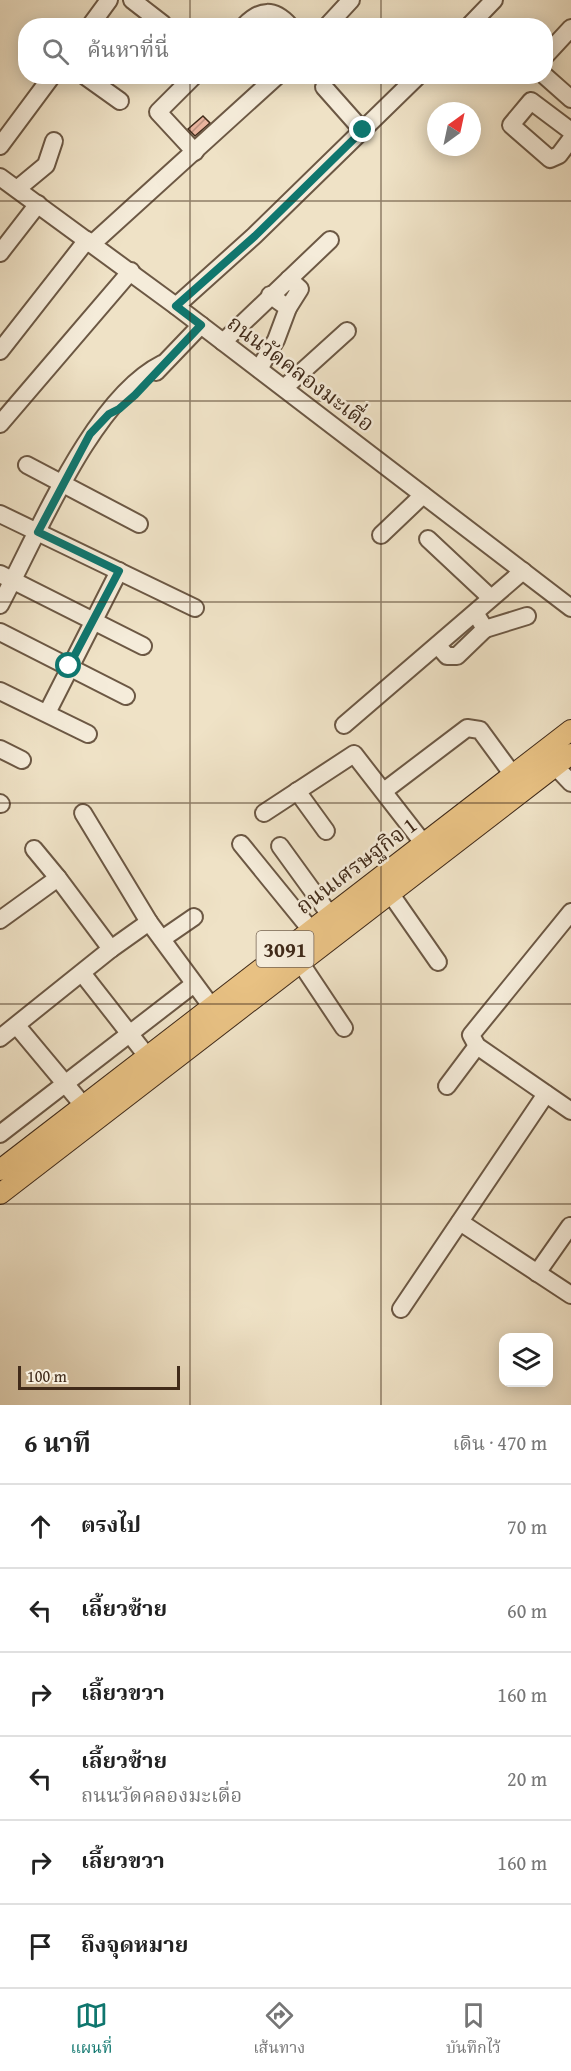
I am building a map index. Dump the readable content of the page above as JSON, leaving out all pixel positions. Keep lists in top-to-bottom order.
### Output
{
  "streets": {
    "main road": ["ถนนเศรษฐกิจ 1", "3091"],
    "street": ["ถนนวัดคลองมะเดื่อ"]
  },
  "scale_bar": "100 m",
  "north": "top right",
  "page": {
    "search": "ค้นหาที่นี่",
    "scale": "100 m",
    "heading": ["6 นาที", "เดิน · 470 m"],
    "list": [
      ["ตรงไป", "70 m"],
      ["เลี้ยวซ้าย", "60 m"],
      ["เลี้ยวขวา", "160 m"],
      ["เลี้ยวซ้าย", "ถนนวัดคลองมะเดื่อ", "20 m"],
      ["เลี้ยวขวา", "160 m"],
      "ถึงจุดหมาย"
    ],
    "nav": ["แผนที่", "เส้นทาง", "บันทึกไว้"]
  }
}
